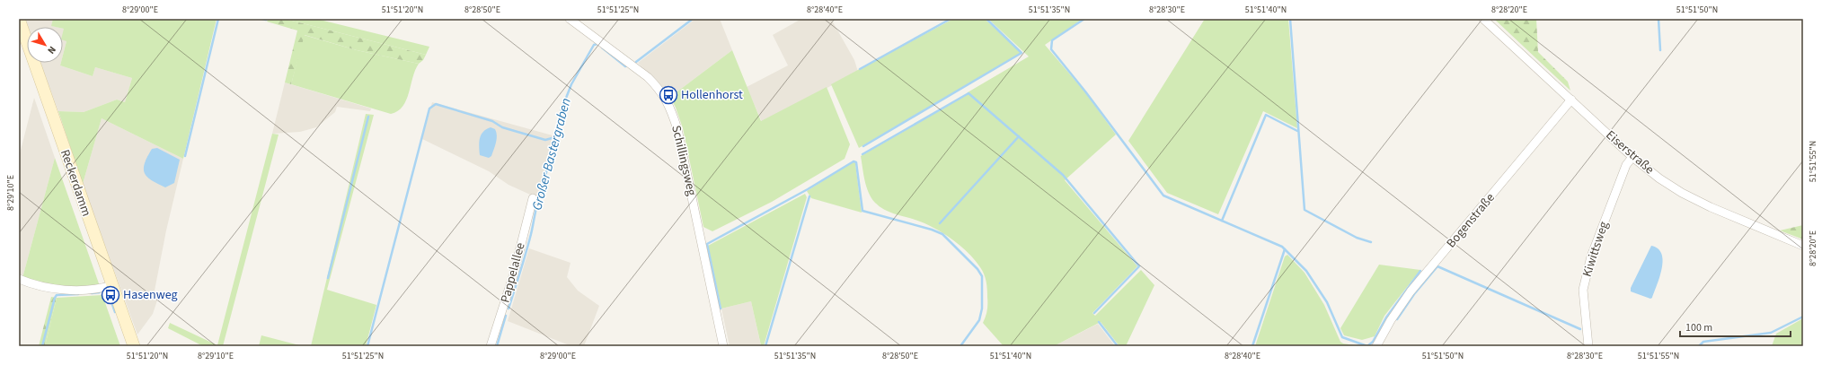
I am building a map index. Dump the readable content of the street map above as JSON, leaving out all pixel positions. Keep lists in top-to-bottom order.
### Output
{
  "streets": {
    "street": [
      "Eiserstraße",
      "Schillingsweg",
      "Reckerdamm",
      "Bogenstraße",
      "Kiwittsweg",
      "Pappelallee"
    ]
  },
  "crossings": [
    ["Eiserstraße", "Bogenstraße"],
    ["Eiserstraße", "Kiwittsweg"]
  ],
  "water": ["Großer Bastergraben"],
  "places": {
    "bus stop": ["Hollenhorst", "Hasenweg"]
  },
  "scale_bar": "100 m",
  "north": "bottom right",
  "coordinates": [
    "8°29'00\"E",
    "51°51'20\"N",
    "8°28'50\"E",
    "51°51'25\"N",
    "8°28'40\"E",
    "51°51'35\"N",
    "8°28'30\"E",
    "51°51'40\"N",
    "8°28'20\"E",
    "51°51'50\"N",
    "51°51'55\"N",
    "8°29'10\"E"
  ]
}
